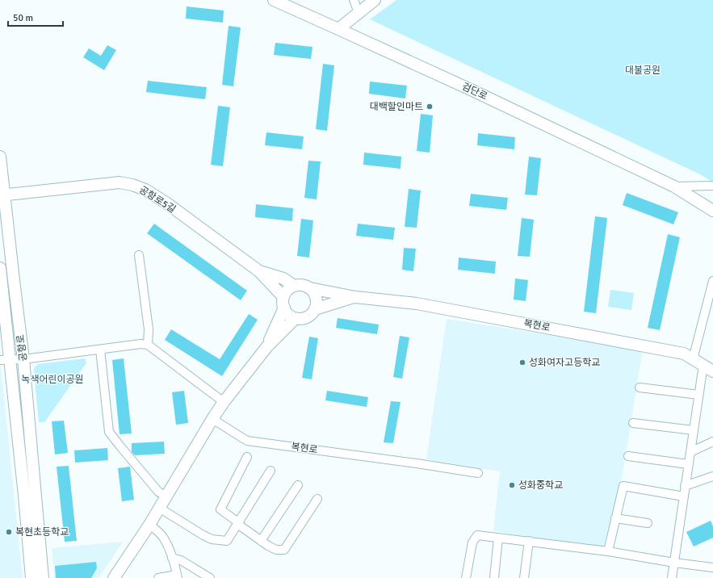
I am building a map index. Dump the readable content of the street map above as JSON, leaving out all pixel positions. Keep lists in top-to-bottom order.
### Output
{
  "streets": {
    "main road": [
      "검단로",
      "공항로5길",
      "복현로",
      "공항로"
    ]
  },
  "crossings": [
    ["공항로5길", "공항로"]
  ],
  "parks": ["대불공원", "녹색어린이공원"],
  "places": [
    "대백할인마트",
    "성화여자고등학교",
    "성화중학교",
    "복현초등학교"
  ],
  "scale_bar": "50 m"
}
